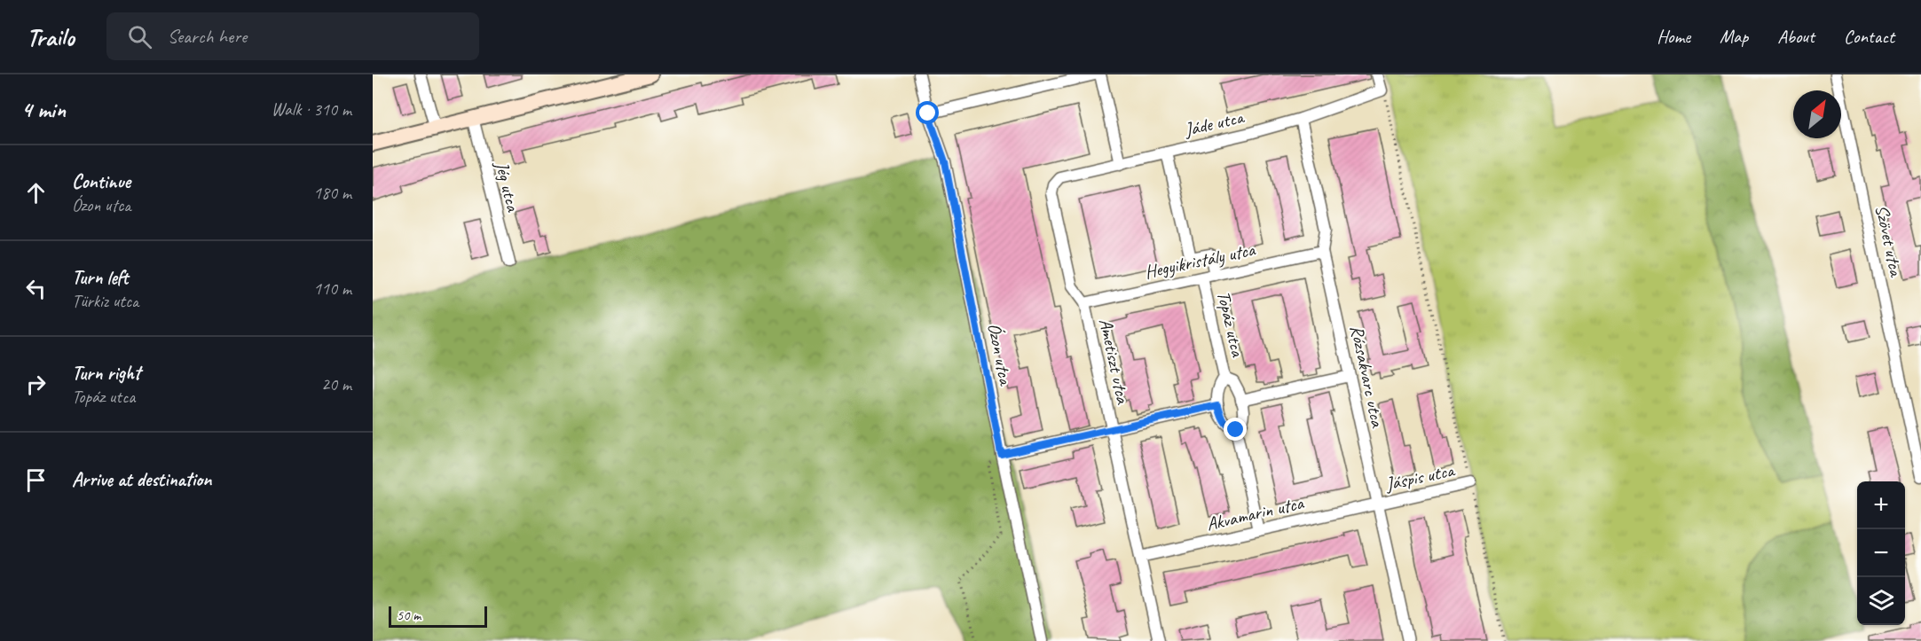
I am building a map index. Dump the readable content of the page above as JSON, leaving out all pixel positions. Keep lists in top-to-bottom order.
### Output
{
  "streets": {
    "street": [
      "Jáde utca",
      "Jég utca",
      "Szövet utca",
      "Hegyikristály utca",
      "Topáz utca",
      "Ózon utca",
      "Ametiszt utca",
      "Rózsakvarc utca",
      "Jáspis utca",
      "Akvamarin utca"
    ]
  },
  "crossings": [
    ["Jáde utca", "Ametiszt utca"],
    ["Jáde utca", "Rózsakvarc utca"],
    ["Hegyikristály utca", "Topáz utca"],
    ["Hegyikristály utca", "Ametiszt utca"],
    ["Hegyikristály utca", "Rózsakvarc utca"],
    ["Ametiszt utca", "Akvamarin utca"],
    ["Rózsakvarc utca", "Jáspis utca"],
    ["Rózsakvarc utca", "Akvamarin utca"],
    ["Jáspis utca", "Akvamarin utca"]
  ],
  "scale_bar": "50 m",
  "north": "top right",
  "page": {
    "header": "Trailo",
    "search": "Search here",
    "nav": [
      "Home",
      "Map",
      "About",
      "Contact"
    ],
    "heading": ["4 min", "Walk · 310 m"],
    "list": [
      ["Continue", "Ózon utca", "180 m"],
      ["Turn left", "Türkiz utca", "110 m"],
      ["Turn right", "Topáz utca", "20 m"],
      "Arrive at destination"
    ],
    "map_buttons": ["+", "−"],
    "scale": "50 m"
  }
}
